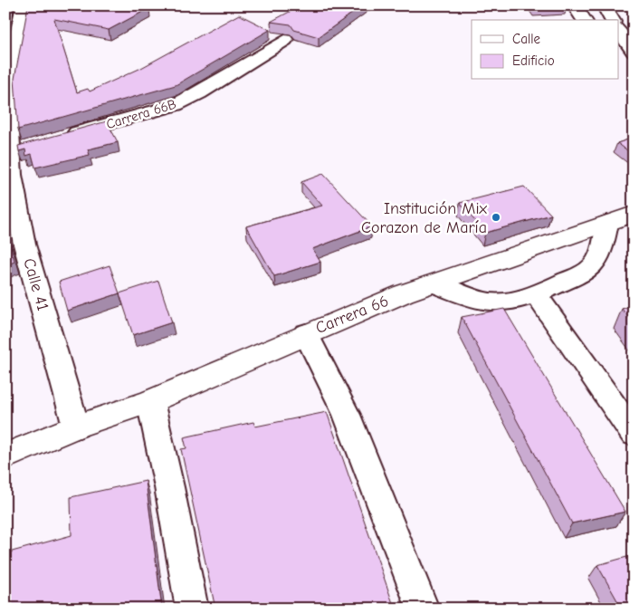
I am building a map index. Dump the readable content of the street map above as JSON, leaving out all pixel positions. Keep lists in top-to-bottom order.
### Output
{
  "streets": {
    "street": ["Carrera 66B", "Calle 41", "Carrera 66"]
  },
  "crossings": [
    ["Calle 41", "Carrera 66"]
  ],
  "places": ["Institución Mix Corazon de María"],
  "legend": ["Calle", "Edificio"]
}
